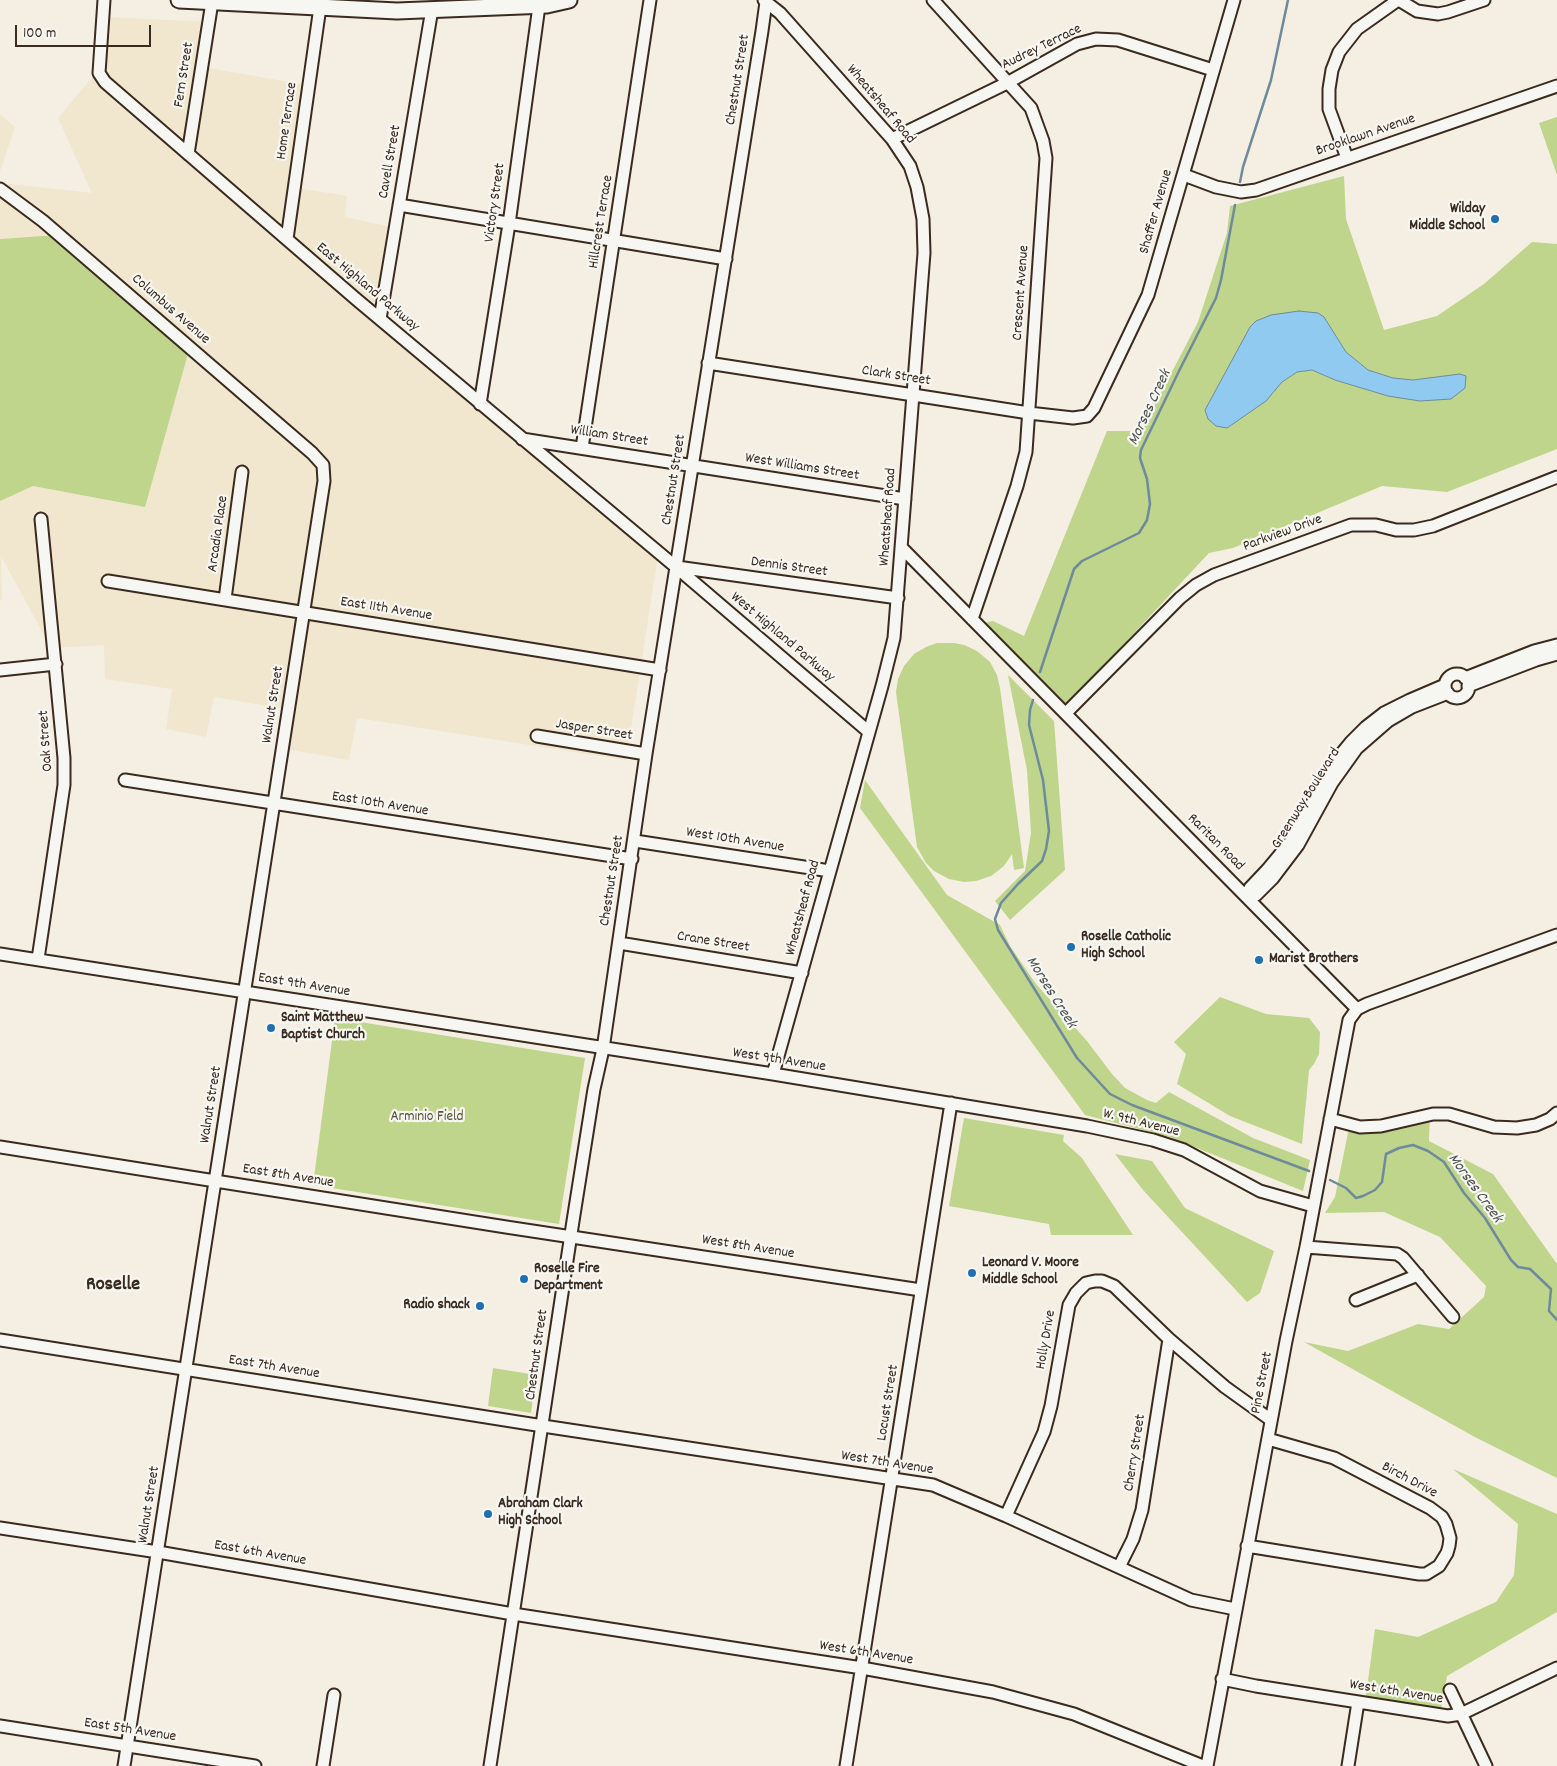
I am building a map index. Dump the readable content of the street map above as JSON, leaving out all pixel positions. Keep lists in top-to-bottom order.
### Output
{
  "streets": {
    "street": [
      "Audrey Terrace",
      "Fern Street",
      "Chestnut Street",
      "Wheatsheaf Road",
      "Home Terrace",
      "Brooklawn Avenue",
      "Cavell Street",
      "Victory Street",
      "Shaffer Avenue",
      "Hillcrest Terrace",
      "East Highland Parkway",
      "Crescent Avenue",
      "Columbus Avenue",
      "Clark Street",
      "William Street",
      "West Williams Street",
      "Arcadia Place",
      "Parkview Drive",
      "Dennis Street",
      "East 11th Avenue",
      "West Highland Parkway",
      "Walnut Street",
      "Jasper Street",
      "Oak Street",
      "Greenway Boulevard",
      "East 10th Avenue",
      "West 10th Avenue",
      "Raritan Road",
      "Crane Street",
      "East 9th Avenue",
      "West 9th Avenue",
      "W. 9th Avenue",
      "East 8th Avenue",
      "West 8th Avenue",
      "Holly Drive",
      "East 7th Avenue",
      "Pine Street",
      "Locust Street",
      "Cherry Street",
      "West 7th Avenue",
      "Birch Drive",
      "East 6th Avenue",
      "West 6th Avenue",
      "East 5th Avenue"
    ]
  },
  "crossings": [
    ["Audrey Terrace", "Wheatsheaf Road"],
    ["Audrey Terrace", "Shaffer Avenue"],
    ["Audrey Terrace", "Crescent Avenue"],
    ["Fern Street", "East Highland Parkway"],
    ["Chestnut Street", "Wheatsheaf Road"],
    ["Chestnut Street", "East Highland Parkway"],
    ["Chestnut Street", "Clark Street"],
    ["Chestnut Street", "William Street"],
    ["Chestnut Street", "West Williams Street"],
    ["Chestnut Street", "Dennis Street"],
    ["Chestnut Street", "East 11th Avenue"],
    ["Chestnut Street", "West Highland Parkway"],
    ["Chestnut Street", "Jasper Street"],
    ["Chestnut Street", "East 10th Avenue"],
    ["Chestnut Street", "West 10th Avenue"],
    ["Chestnut Street", "Crane Street"],
    ["Chestnut Street", "East 9th Avenue"],
    ["Chestnut Street", "West 9th Avenue"],
    ["Chestnut Street", "East 8th Avenue"],
    ["Chestnut Street", "West 8th Avenue"],
    ["Chestnut Street", "East 7th Avenue"],
    ["Chestnut Street", "West 7th Avenue"],
    ["Chestnut Street", "East 6th Avenue"],
    ["Chestnut Street", "West 6th Avenue"],
    ["Wheatsheaf Road", "Clark Street"],
    ["Wheatsheaf Road", "West Williams Street"],
    ["Wheatsheaf Road", "Dennis Street"],
    ["Wheatsheaf Road", "West Highland Parkway"],
    ["Wheatsheaf Road", "West 10th Avenue"],
    ["Wheatsheaf Road", "Raritan Road"],
    ["Wheatsheaf Road", "Crane Street"],
    ["Wheatsheaf Road", "West 9th Avenue"],
    ["Home Terrace", "East Highland Parkway"],
    ["Brooklawn Avenue", "Shaffer Avenue"],
    ["Cavell Street", "East Highland Parkway"],
    ["Victory Street", "East Highland Parkway"],
    ["Shaffer Avenue", "Clark Street"],
    ["Hillcrest Terrace", "William Street"],
    ["East Highland Parkway", "William Street"],
    ["East Highland Parkway", "Dennis Street"],
    ["East Highland Parkway", "West Highland Parkway"],
    ["Crescent Avenue", "Clark Street"],
    ["Crescent Avenue", "Raritan Road"],
    ["Columbus Avenue", "Walnut Street"],
    ["William Street", "West Williams Street"],
    ["Arcadia Place", "East 11th Avenue"],
    ["Parkview Drive", "Raritan Road"],
    ["Dennis Street", "West Highland Parkway"],
    ["East 11th Avenue", "Walnut Street"],
    ["Walnut Street", "East 10th Avenue"],
    ["Walnut Street", "East 9th Avenue"],
    ["Walnut Street", "East 8th Avenue"],
    ["Walnut Street", "East 7th Avenue"],
    ["Walnut Street", "East 6th Avenue"],
    ["Walnut Street", "East 5th Avenue"],
    ["Oak Street", "East 9th Avenue"],
    ["Greenway Boulevard", "Raritan Road"],
    ["Raritan Road", "Pine Street"],
    ["East 9th Avenue", "West 9th Avenue"],
    ["West 9th Avenue", "W. 9th Avenue"],
    ["West 9th Avenue", "Locust Street"],
    ["W. 9th Avenue", "Pine Street"],
    ["W. 9th Avenue", "Locust Street"],
    ["East 8th Avenue", "West 8th Avenue"],
    ["West 8th Avenue", "Locust Street"],
    ["Holly Drive", "Pine Street"],
    ["Holly Drive", "Cherry Street"],
    ["Holly Drive", "West 7th Avenue"],
    ["East 7th Avenue", "West 7th Avenue"],
    ["Pine Street", "West 7th Avenue"],
    ["Pine Street", "Birch Drive"],
    ["Pine Street", "West 6th Avenue"],
    ["Locust Street", "West 7th Avenue"],
    ["Locust Street", "West 6th Avenue"],
    ["Cherry Street", "West 7th Avenue"],
    ["East 6th Avenue", "West 6th Avenue"]
  ],
  "districts": ["Roselle"],
  "water": ["Morses Creek"],
  "parks": ["Arminio Field"],
  "places": [
    "Wilday Middle School",
    "Roselle Catholic High School",
    "Marist Brothers",
    "Saint Matthew Baptist Church",
    "Leonard V. Moore Middle School",
    "Roselle Fire Department",
    "Radio shack",
    "Abraham Clark High School"
  ],
  "scale_bar": "100 m"
}
